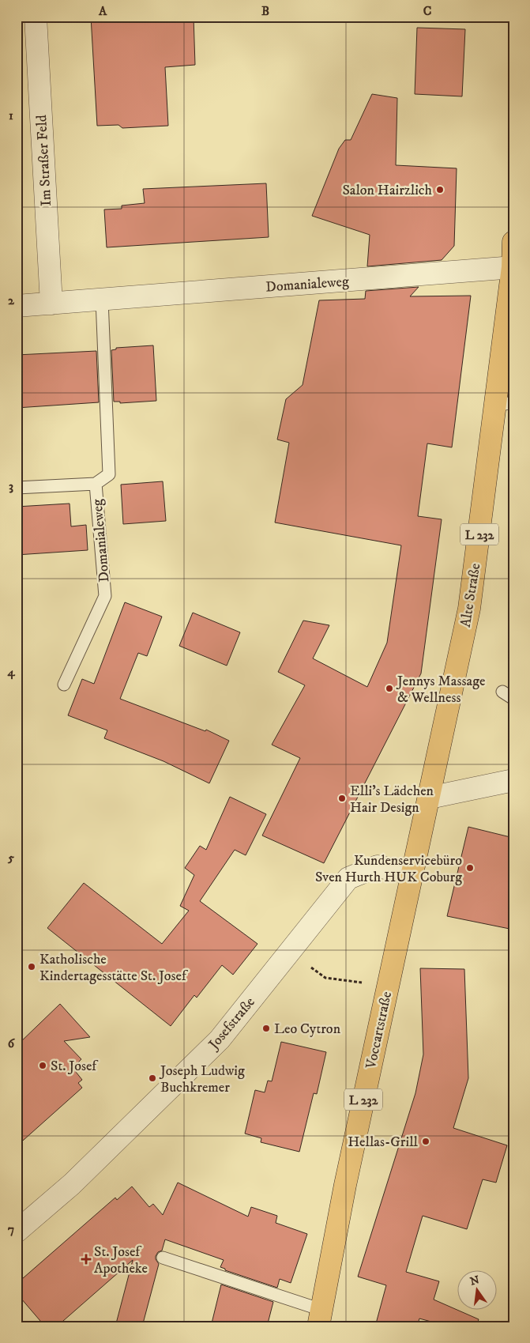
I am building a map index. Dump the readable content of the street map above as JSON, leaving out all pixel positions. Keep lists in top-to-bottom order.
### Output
{
  "streets": {
    "main road": ["L 232", "Alte Straße", "Voccartstraße"],
    "street": ["Im Straßer Feld", "Domanialeweg", "Josefstraße"]
  },
  "crossings": [
    ["Im Straßer Feld", "Domanialeweg"],
    ["Domanialeweg", "Alte Straße"],
    ["Alte Straße", "Josefstraße"],
    ["Alte Straße", "Voccartstraße"],
    ["Josefstraße", "Voccartstraße"]
  ],
  "places": {
    "other": [
      "Salon Hairzlich",
      "Jennys Massage & Wellness",
      "Elli's Lädchen Hair Design",
      "Kundenservicebüro Sven Hurth HUK Coburg",
      "Katholische Kindertagesstätte St. Josef",
      "Leo Cytron",
      "St. Josef",
      "Joseph Ludwig Buchkremer",
      "Hellas-Grill"
    ],
    "health": ["St. Josef Apotheke"]
  },
  "north": "top",
  "grid": {
    "columns": ["A", "B", "C"],
    "rows": [
      "1",
      "2",
      "3",
      "4",
      "5",
      "6",
      "7"
    ]
  }
}
